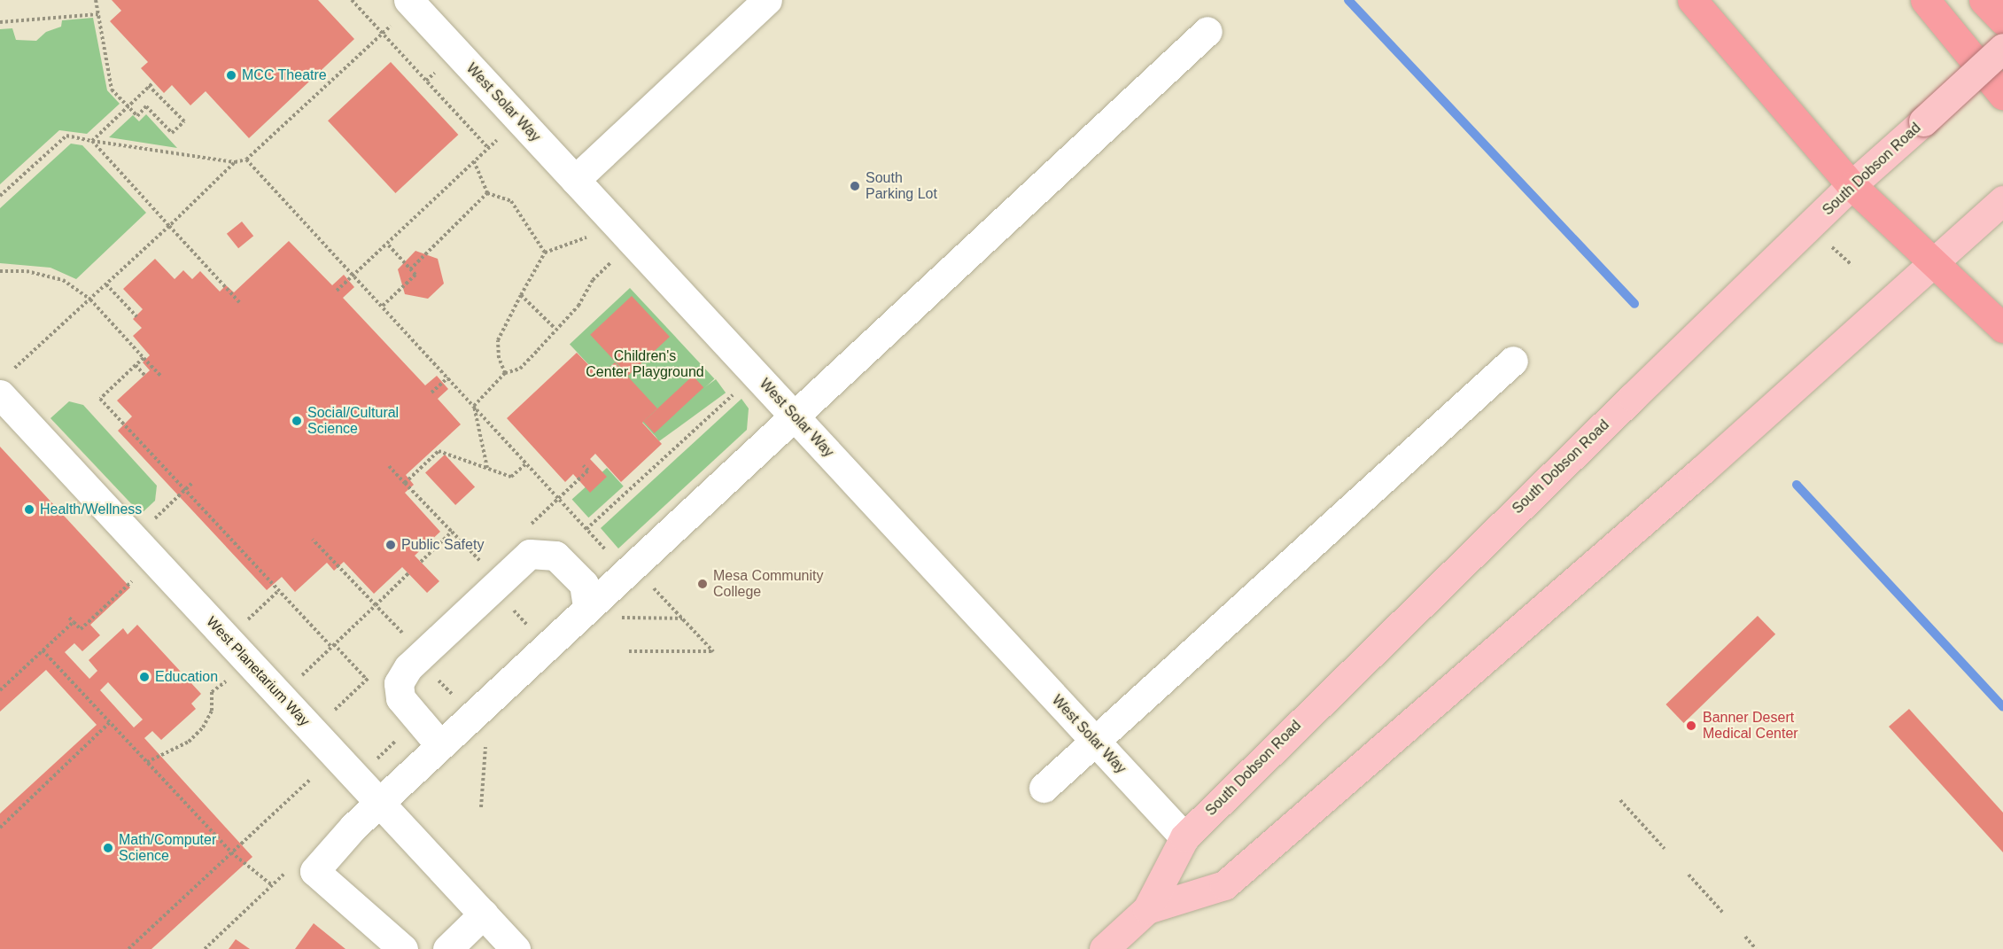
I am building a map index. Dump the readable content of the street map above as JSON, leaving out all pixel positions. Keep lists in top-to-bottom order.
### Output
{
  "streets": {
    "main road": ["South Dobson Road"],
    "lane": ["West Solar Way", "West Planetarium Way"]
  },
  "crossings": [
    ["West Solar Way", "South Dobson Road"]
  ],
  "parks": ["Children's Center Playground"],
  "places": [
    "MCC Theatre",
    "South Parking Lot",
    "Social/Cultural Science",
    "Health/Wellness",
    "Public Safety",
    "Mesa Community College",
    "Education",
    "Banner Desert Medical Center",
    "Math/Computer Science"
  ]
}
